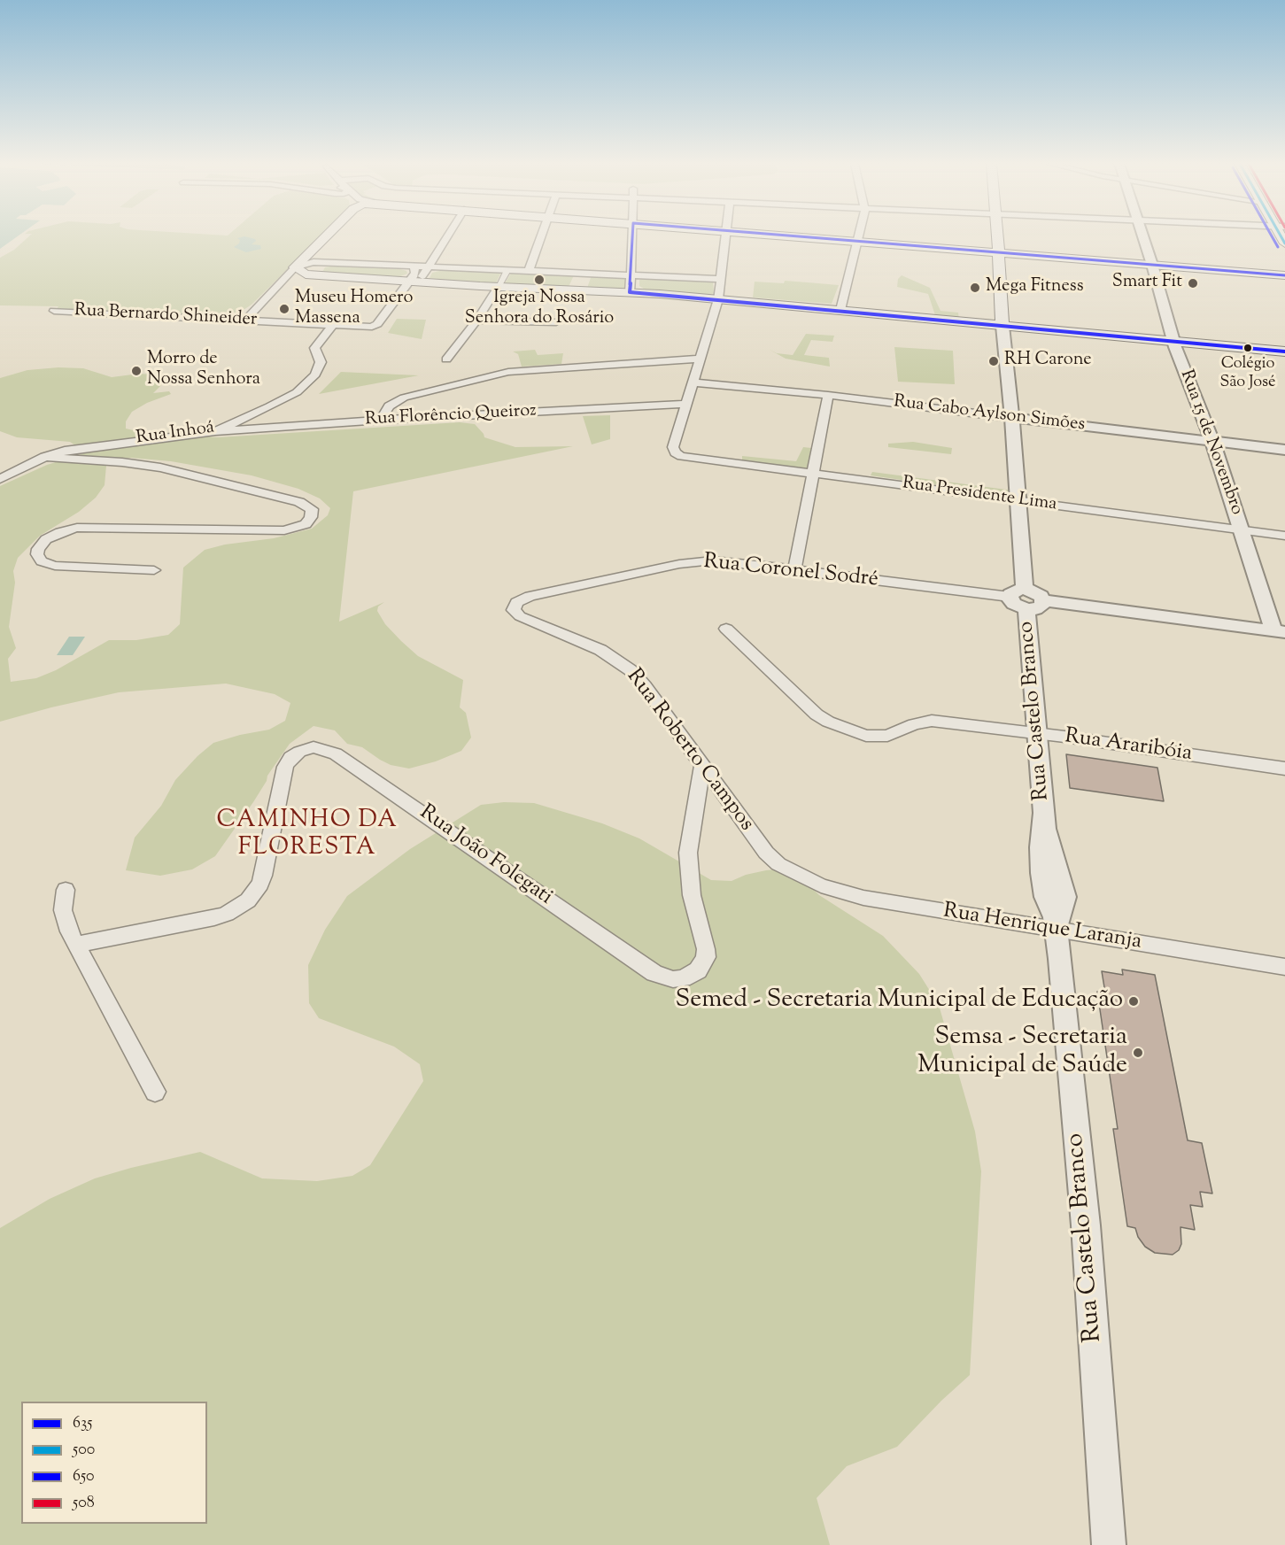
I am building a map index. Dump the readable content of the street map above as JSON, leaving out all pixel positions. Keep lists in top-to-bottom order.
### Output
{
  "streets": {
    "street": [
      "Rua Bernardo Shineider",
      "Rua Cabo Aylson Simões",
      "Rua Florêncio Queiroz",
      "Rua Inhoá",
      "Rua 15 de Novembro",
      "Rua Presidente Lima",
      "Rua Coronel Sodré",
      "Rua Castelo Branco",
      "Rua Araribóia",
      "Rua Roberto Campos",
      "Rua João Folegati",
      "Rua Henrique Laranja"
    ]
  },
  "crossings": [
    ["Rua Bernardo Shineider", "Rua Inhoá"],
    ["Rua Cabo Aylson Simões", "Rua 15 de Novembro"],
    ["Rua Florêncio Queiroz", "Rua Inhoá"],
    ["Rua Florêncio Queiroz", "Rua Presidente Lima"],
    ["Rua 15 de Novembro", "Rua Presidente Lima"],
    ["Rua Coronel Sodré", "Rua Roberto Campos"],
    ["Rua Castelo Branco", "Rua Araribóia"],
    ["Rua Castelo Branco", "Rua Henrique Laranja"],
    ["Rua Roberto Campos", "Rua João Folegati"],
    ["Rua Roberto Campos", "Rua Henrique Laranja"]
  ],
  "districts": ["CAMINHO DA FLORESTA"],
  "places": [
    "Igreja Nossa Senhora do Rosário",
    "Smart Fit",
    "Mega Fitness",
    "Museu Homero Massena",
    "Colégio São José",
    "RH Carone",
    "Morro de Nossa Senhora",
    "Semed - Secretaria Municipal de Educação",
    "Semsa - Secretaria Municipal de Saúde"
  ],
  "lines": ["transit line 635", "transit line 500", "transit line 650"],
  "legend": [
    "635",
    "500",
    "650",
    "508"
  ]
}
